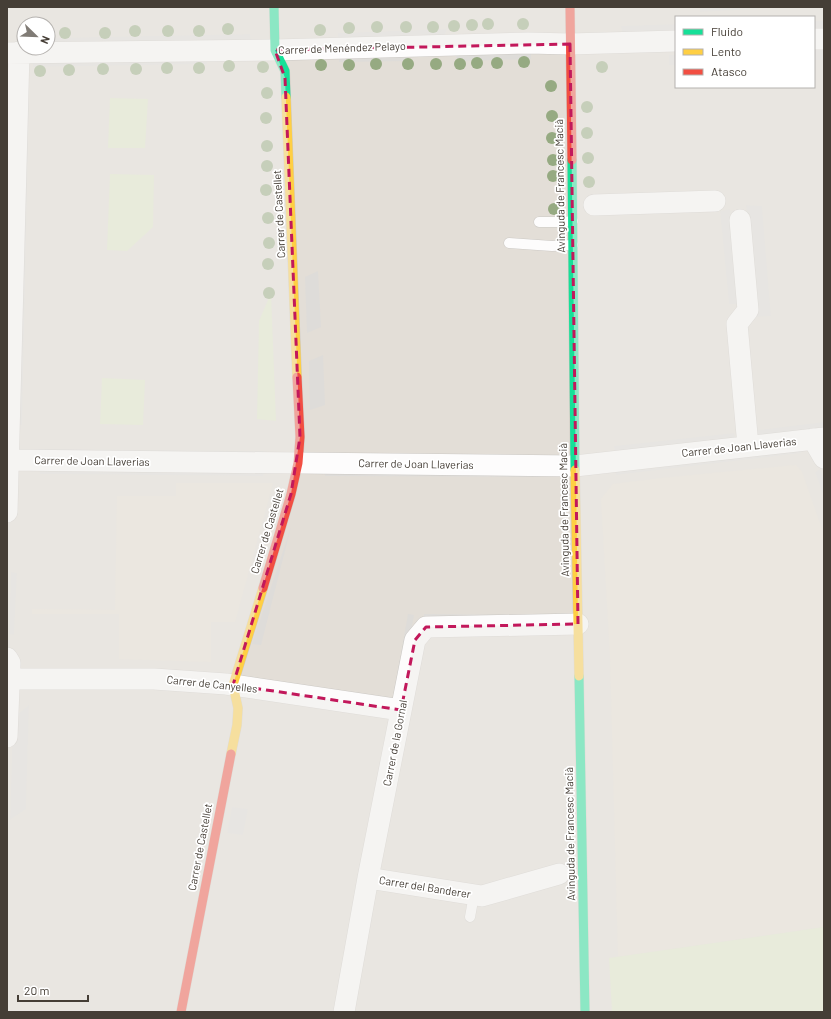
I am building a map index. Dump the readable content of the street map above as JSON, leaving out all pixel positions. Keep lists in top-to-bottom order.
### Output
{
  "streets": {
    "street": [
      "Carrer de Menéndez Pelayo",
      "Avinguda de Francesc Macià",
      "Carrer de Castellet",
      "Carrer de Joan Llaverias",
      "Carrer de Canyelles",
      "Carrer de la Gornal",
      "Carrer del Banderer"
    ]
  },
  "crossings": [
    ["Carrer de Menéndez Pelayo", "Avinguda de Francesc Macià"],
    ["Carrer de Menéndez Pelayo", "Carrer de Castellet"],
    ["Avinguda de Francesc Macià", "Carrer de Joan Llaverias"],
    ["Avinguda de Francesc Macià", "Carrer de la Gornal"],
    ["Carrer de Castellet", "Carrer de Joan Llaverias"],
    ["Carrer de Castellet", "Carrer de Canyelles"],
    ["Carrer de Canyelles", "Carrer de la Gornal"],
    ["Carrer de la Gornal", "Carrer del Banderer"]
  ],
  "legend": ["Fluido", "Lento", "Atasco"],
  "scale_bar": "20 m",
  "north": "bottom right"
}
